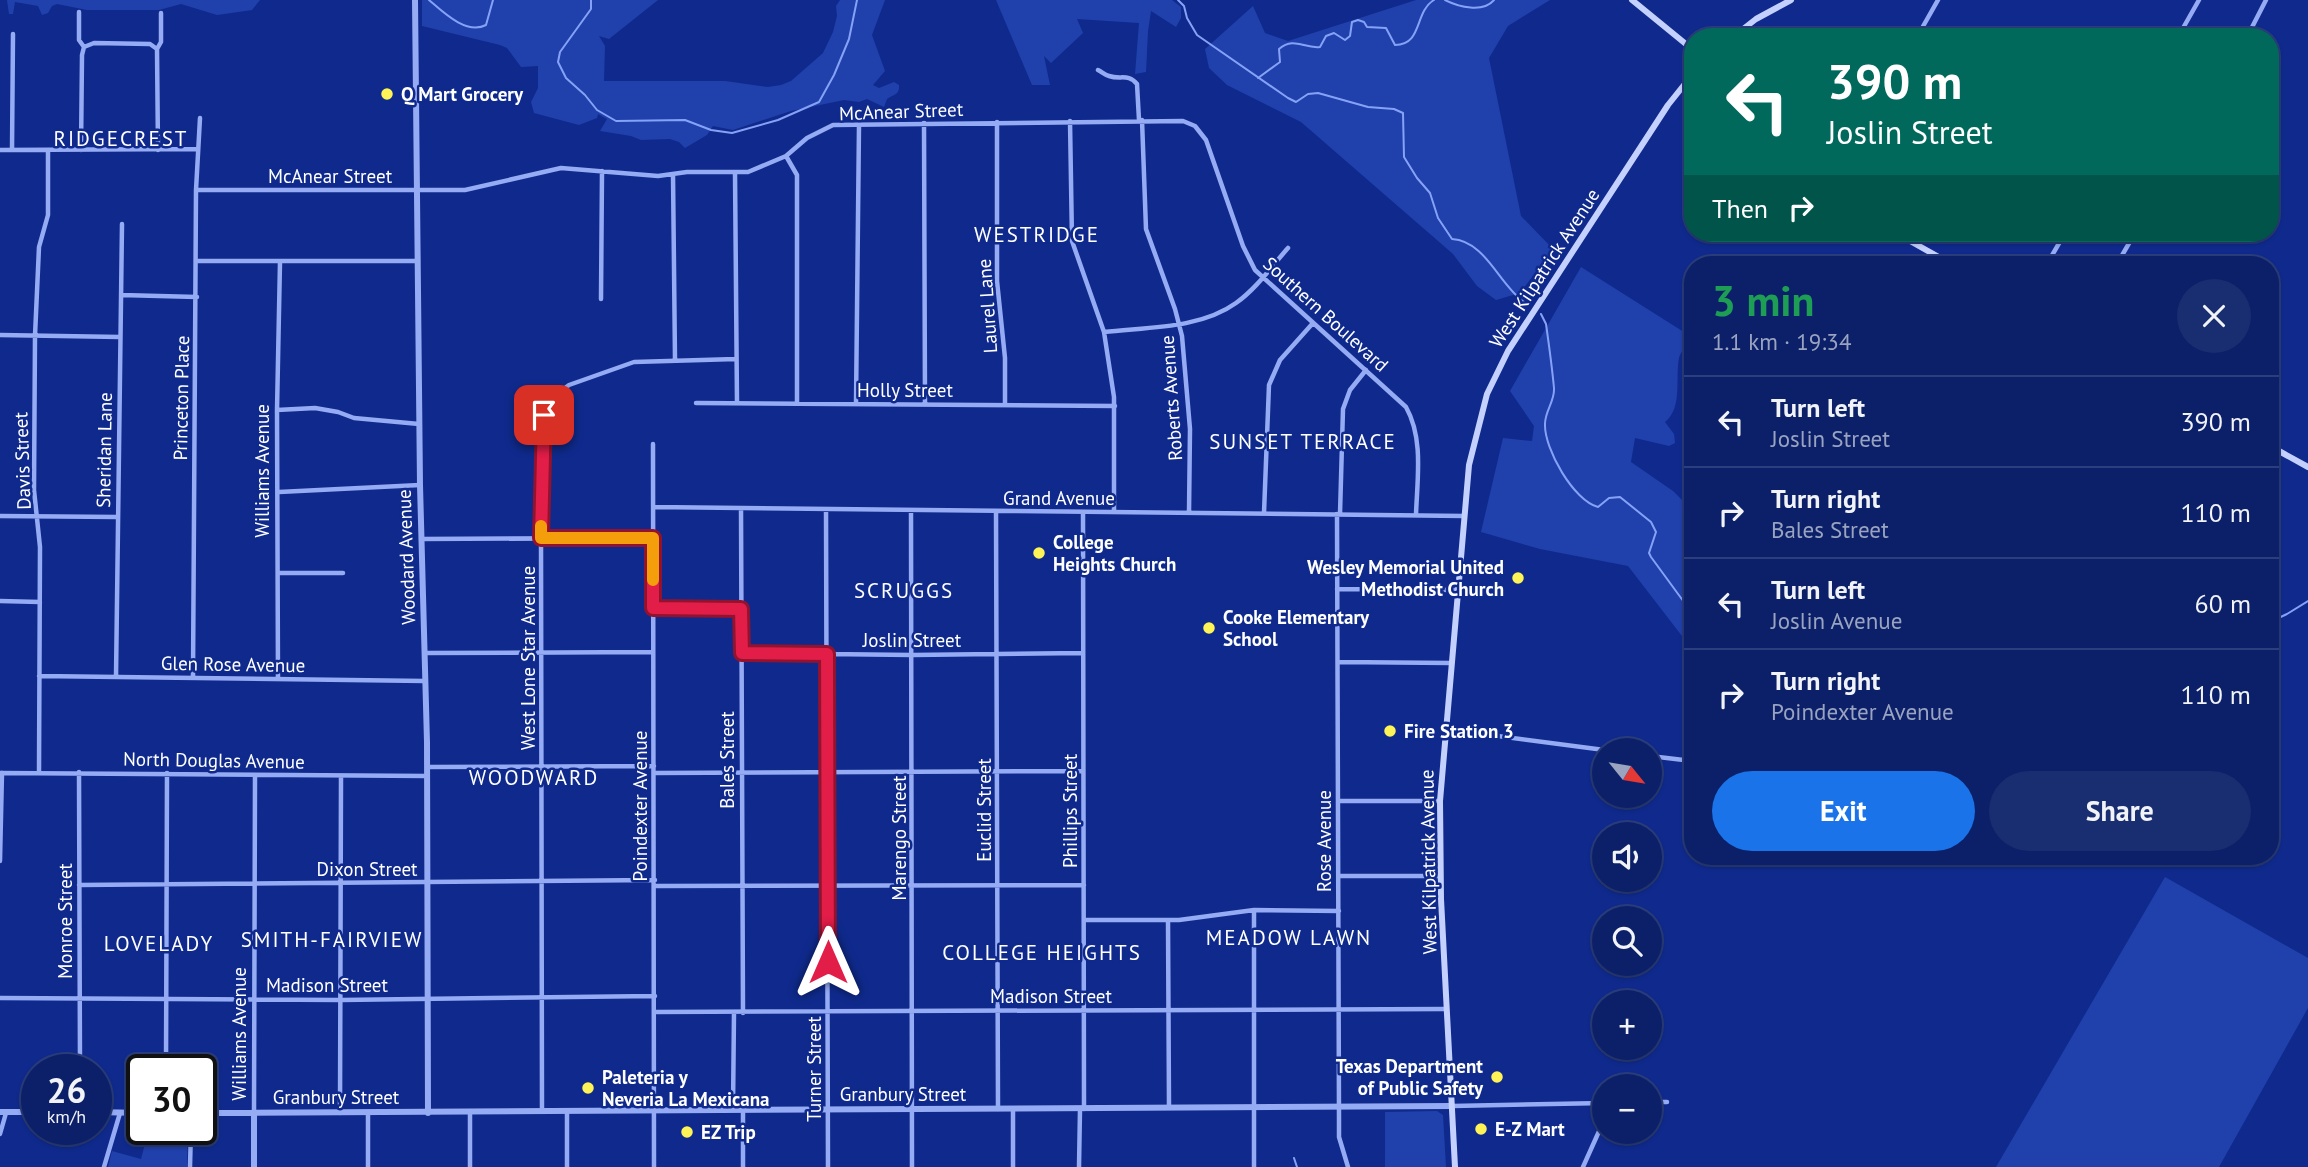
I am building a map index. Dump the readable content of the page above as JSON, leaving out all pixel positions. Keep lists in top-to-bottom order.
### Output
{
  "streets": {
    "main road": ["West Kilpatrick Avenue"],
    "street": [
      "McAnear Street",
      "Laurel Lane",
      "Southern Boulevard",
      "Holly Street",
      "Princeton Place",
      "Roberts Avenue",
      "Sheridan Lane",
      "Davis Street",
      "Williams Avenue",
      "Grand Avenue",
      "Woodard Avenue",
      "Joslin Street",
      "West Lone Star Avenue",
      "Glen Rose Avenue",
      "North Douglas Avenue",
      "Bales Street",
      "Poindexter Avenue",
      "Euclid Street",
      "Phillips Street",
      "Marengo Street",
      "Rose Avenue",
      "Dixon Street",
      "Monroe Street",
      "Madison Street",
      "Turner Street",
      "Granbury Street"
    ]
  },
  "crossings": [
    ["McAnear Street", "Laurel Lane"],
    ["McAnear Street", "Southern Boulevard"],
    ["McAnear Street", "Princeton Place"],
    ["McAnear Street", "Roberts Avenue"],
    ["McAnear Street", "Woodard Avenue"],
    ["West Kilpatrick Avenue", "Grand Avenue"],
    ["West Kilpatrick Avenue", "Madison Street"],
    ["West Kilpatrick Avenue", "Granbury Street"],
    ["Laurel Lane", "Holly Street"],
    ["Southern Boulevard", "Grand Avenue"],
    ["Southern Boulevard", "Rose Avenue"],
    ["Princeton Place", "Glen Rose Avenue"],
    ["Roberts Avenue", "Grand Avenue"],
    ["Sheridan Lane", "Glen Rose Avenue"],
    ["Davis Street", "Glen Rose Avenue"],
    ["Davis Street", "North Douglas Avenue"],
    ["Williams Avenue", "Glen Rose Avenue"],
    ["Williams Avenue", "North Douglas Avenue"],
    ["Williams Avenue", "Dixon Street"],
    ["Williams Avenue", "Madison Street"],
    ["Williams Avenue", "Granbury Street"],
    ["Grand Avenue", "Bales Street"],
    ["Grand Avenue", "Poindexter Avenue"],
    ["Grand Avenue", "Euclid Street"],
    ["Grand Avenue", "Phillips Street"],
    ["Grand Avenue", "Marengo Street"],
    ["Grand Avenue", "Rose Avenue"],
    ["Grand Avenue", "Turner Street"],
    ["Woodard Avenue", "Glen Rose Avenue"],
    ["Woodard Avenue", "North Douglas Avenue"],
    ["Woodard Avenue", "Dixon Street"],
    ["Woodard Avenue", "Madison Street"],
    ["Woodard Avenue", "Granbury Street"],
    ["Joslin Street", "Bales Street"],
    ["Joslin Street", "Euclid Street"],
    ["Joslin Street", "Phillips Street"],
    ["Joslin Street", "Marengo Street"],
    ["Joslin Street", "Turner Street"],
    ["West Lone Star Avenue", "Dixon Street"],
    ["West Lone Star Avenue", "Madison Street"],
    ["West Lone Star Avenue", "Granbury Street"],
    ["North Douglas Avenue", "Monroe Street"],
    ["Bales Street", "Dixon Street"],
    ["Bales Street", "Madison Street"],
    ["Poindexter Avenue", "Dixon Street"],
    ["Poindexter Avenue", "Madison Street"],
    ["Poindexter Avenue", "Granbury Street"],
    ["Euclid Street", "Dixon Street"],
    ["Euclid Street", "Madison Street"],
    ["Euclid Street", "Granbury Street"],
    ["Phillips Street", "Dixon Street"],
    ["Phillips Street", "Madison Street"],
    ["Phillips Street", "Granbury Street"],
    ["Marengo Street", "Dixon Street"],
    ["Marengo Street", "Madison Street"],
    ["Marengo Street", "Granbury Street"],
    ["Rose Avenue", "Madison Street"],
    ["Rose Avenue", "Granbury Street"],
    ["Dixon Street", "Monroe Street"],
    ["Dixon Street", "Turner Street"],
    ["Monroe Street", "Madison Street"],
    ["Madison Street", "Turner Street"],
    ["Turner Street", "Granbury Street"]
  ],
  "districts": [
    "RIDGECREST",
    "WESTRIDGE",
    "SUNSET TERRACE",
    "SCRUGGS",
    "WOODWARD",
    "MEADOW LAWN",
    "SMITH-FAIRVIEW",
    "LOVELADY",
    "COLLEGE HEIGHTS"
  ],
  "places": [
    "Q Mart Grocery",
    "College Heights Church",
    "Wesley Memorial United Methodist Church",
    "Cooke Elementary School",
    "Fire Station 3",
    "Texas Department of Public Safety",
    "Paleteria y Neveria La Mexicana",
    "E-Z Mart",
    "EZ Trip"
  ],
  "north": "bottom right",
  "page": {
    "turn": ["390 m", "Joslin Street"],
    "then": "Then",
    "heading": ["3 min", "1.1 km · 19:34"],
    "list": [
      {
        "name": "Turn left",
        "note": "Joslin Street",
        "value": "390 m"
      },
      {
        "name": "Turn right",
        "note": "Bales Street",
        "value": "110 m"
      },
      {
        "name": "Turn left",
        "note": "Joslin Avenue",
        "value": "60 m"
      },
      {
        "name": "Turn right",
        "note": "Poindexter Avenue",
        "value": "110 m"
      }
    ],
    "map_buttons": ["+", "−"],
    "buttons": ["Exit", "Share"],
    "speed": "26 km/h",
    "limit": "30"
  }
}
